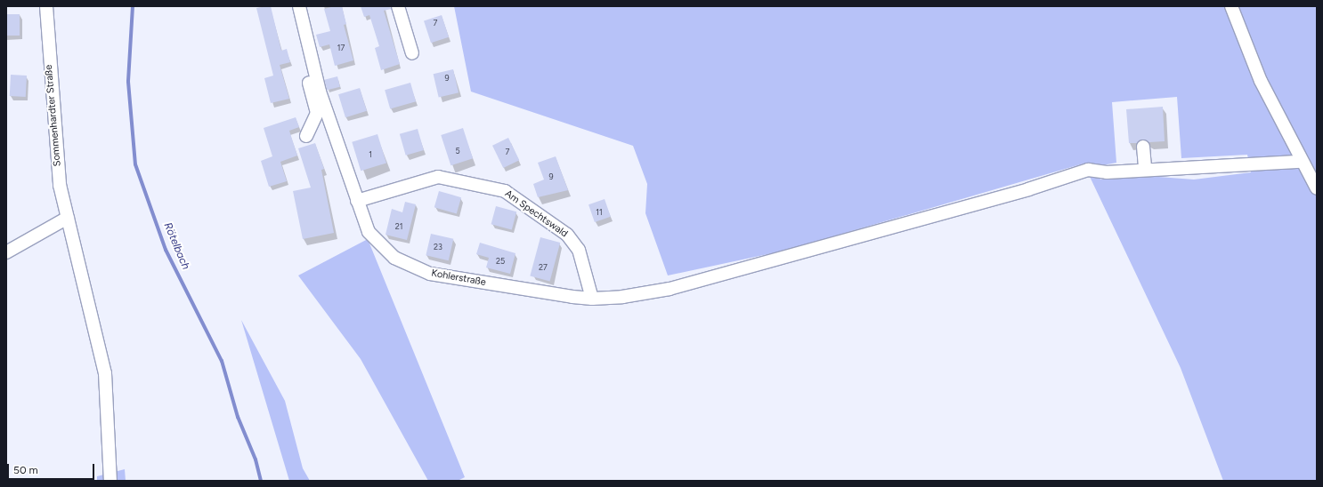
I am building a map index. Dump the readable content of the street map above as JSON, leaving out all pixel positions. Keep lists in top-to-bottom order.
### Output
{
  "streets": {
    "street": ["Sommenhardter Straße", "Am Spechtswald", "Kohlerstraße"]
  },
  "crossings": [
    ["Am Spechtswald", "Kohlerstraße"]
  ],
  "water": ["Rötelbach"],
  "house_numbers": [
    "7",
    "17",
    "9",
    "5",
    "7",
    "1",
    "9",
    "11",
    "21",
    "23",
    "25",
    "27"
  ],
  "scale_bar": "50 m"
}
